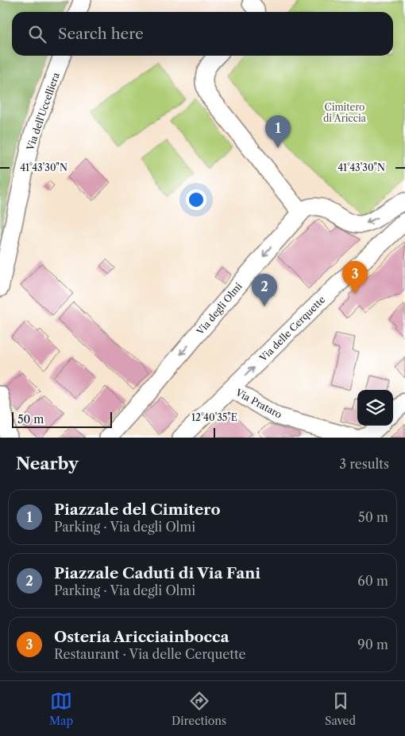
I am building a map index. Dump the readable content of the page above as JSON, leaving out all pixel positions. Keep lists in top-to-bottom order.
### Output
{
  "streets": {
    "street": [
      "Via dell'Uccelliera",
      "Via degli Olmi",
      "Via delle Cerquette",
      "Via Prataro"
    ]
  },
  "crossings": [
    ["Via delle Cerquette", "Via Prataro"]
  ],
  "one_way": ["Via degli Olmi", "Via delle Cerquette"],
  "parks": ["Cimitero di Ariccia"],
  "scale_bar": "50 m",
  "page": {
    "search": "Search here",
    "pins": ["1", "3", "2"],
    "scale": "50 m",
    "heading": ["Nearby", "3 results"],
    "list": [
      {
        "mark": "1",
        "name": "Piazzale del Cimitero",
        "note": "Parking · Via degli Olmi",
        "value": "50 m"
      },
      {
        "mark": "2",
        "name": "Piazzale Caduti di Via Fani",
        "note": "Parking · Via degli Olmi",
        "value": "60 m"
      },
      {
        "mark": "3",
        "name": "Osteria Aricciainbocca",
        "note": "Restaurant · Via delle Cerquette",
        "value": "90 m"
      }
    ],
    "nav": ["Map", "Directions", "Saved"]
  },
  "coordinates": ["41°43'30\"N", "12°40'35\"E"]
}
